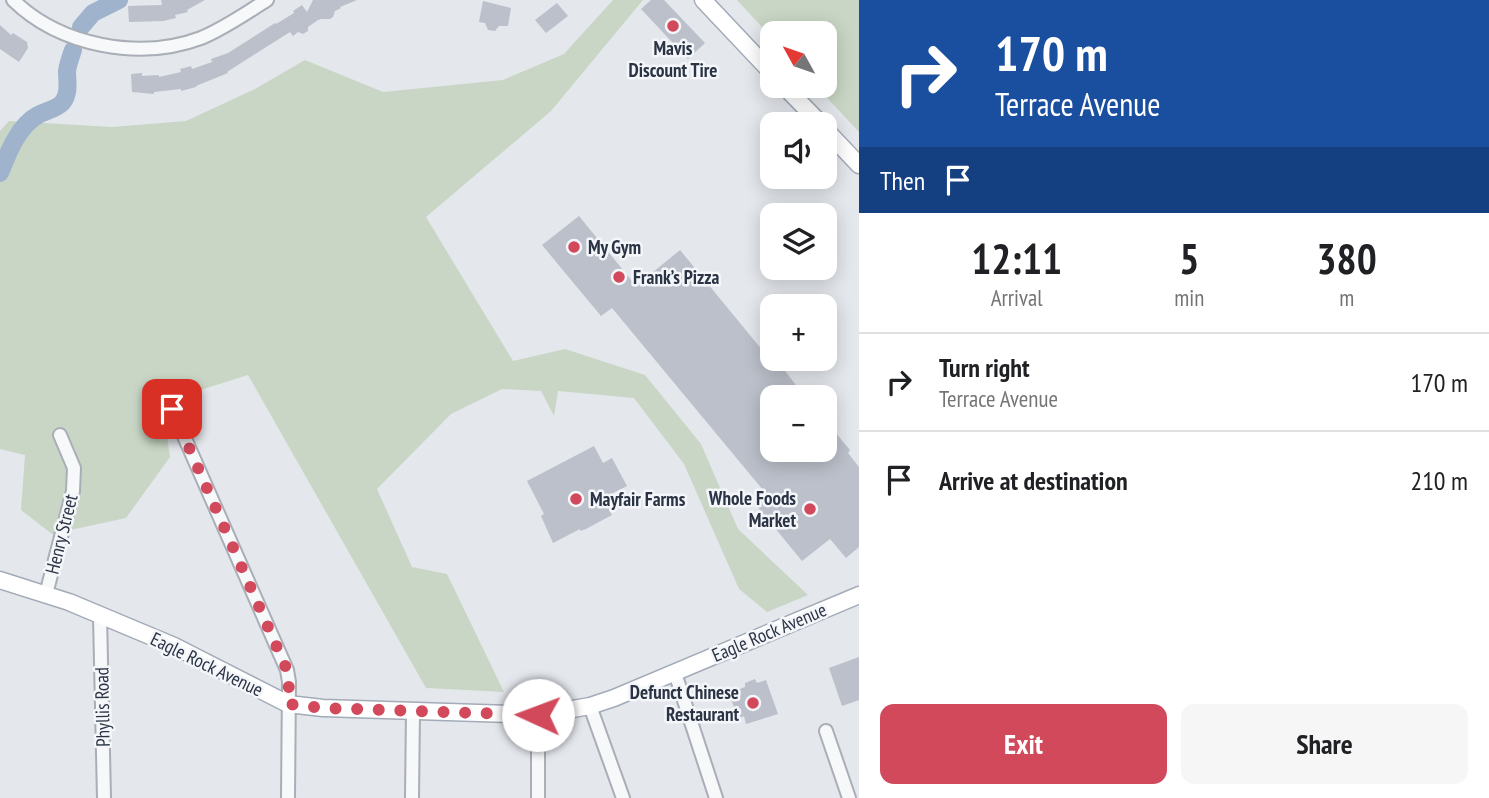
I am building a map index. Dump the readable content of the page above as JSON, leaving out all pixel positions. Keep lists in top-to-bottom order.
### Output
{
  "streets": {
    "main road": ["Eagle Rock Avenue"],
    "street": ["Henry Street", "Phyllis Road"]
  },
  "crossings": [
    ["Henry Street", "Eagle Rock Avenue"],
    ["Eagle Rock Avenue", "Phyllis Road"]
  ],
  "places": [
    "Mavis Discount Tire",
    "My Gym",
    "Frank’s Pizza",
    "Mayfair Farms",
    "Whole Foods Market",
    "Defunct Chinese Restaurant"
  ],
  "north": "top left",
  "page": {
    "turn": ["170 m", "Terrace Avenue"],
    "map_buttons": ["+", "−"],
    "then": "Then",
    "eta": [
      "12:11",
      "Arrival",
      "5",
      "min",
      "380",
      "m"
    ],
    "list": [
      {
        "name": "Turn right",
        "note": "Terrace Avenue",
        "value": "170 m"
      },
      {
        "name": "Arrive at destination",
        "value": "210 m"
      }
    ],
    "buttons": ["Exit", "Share"]
  }
}
